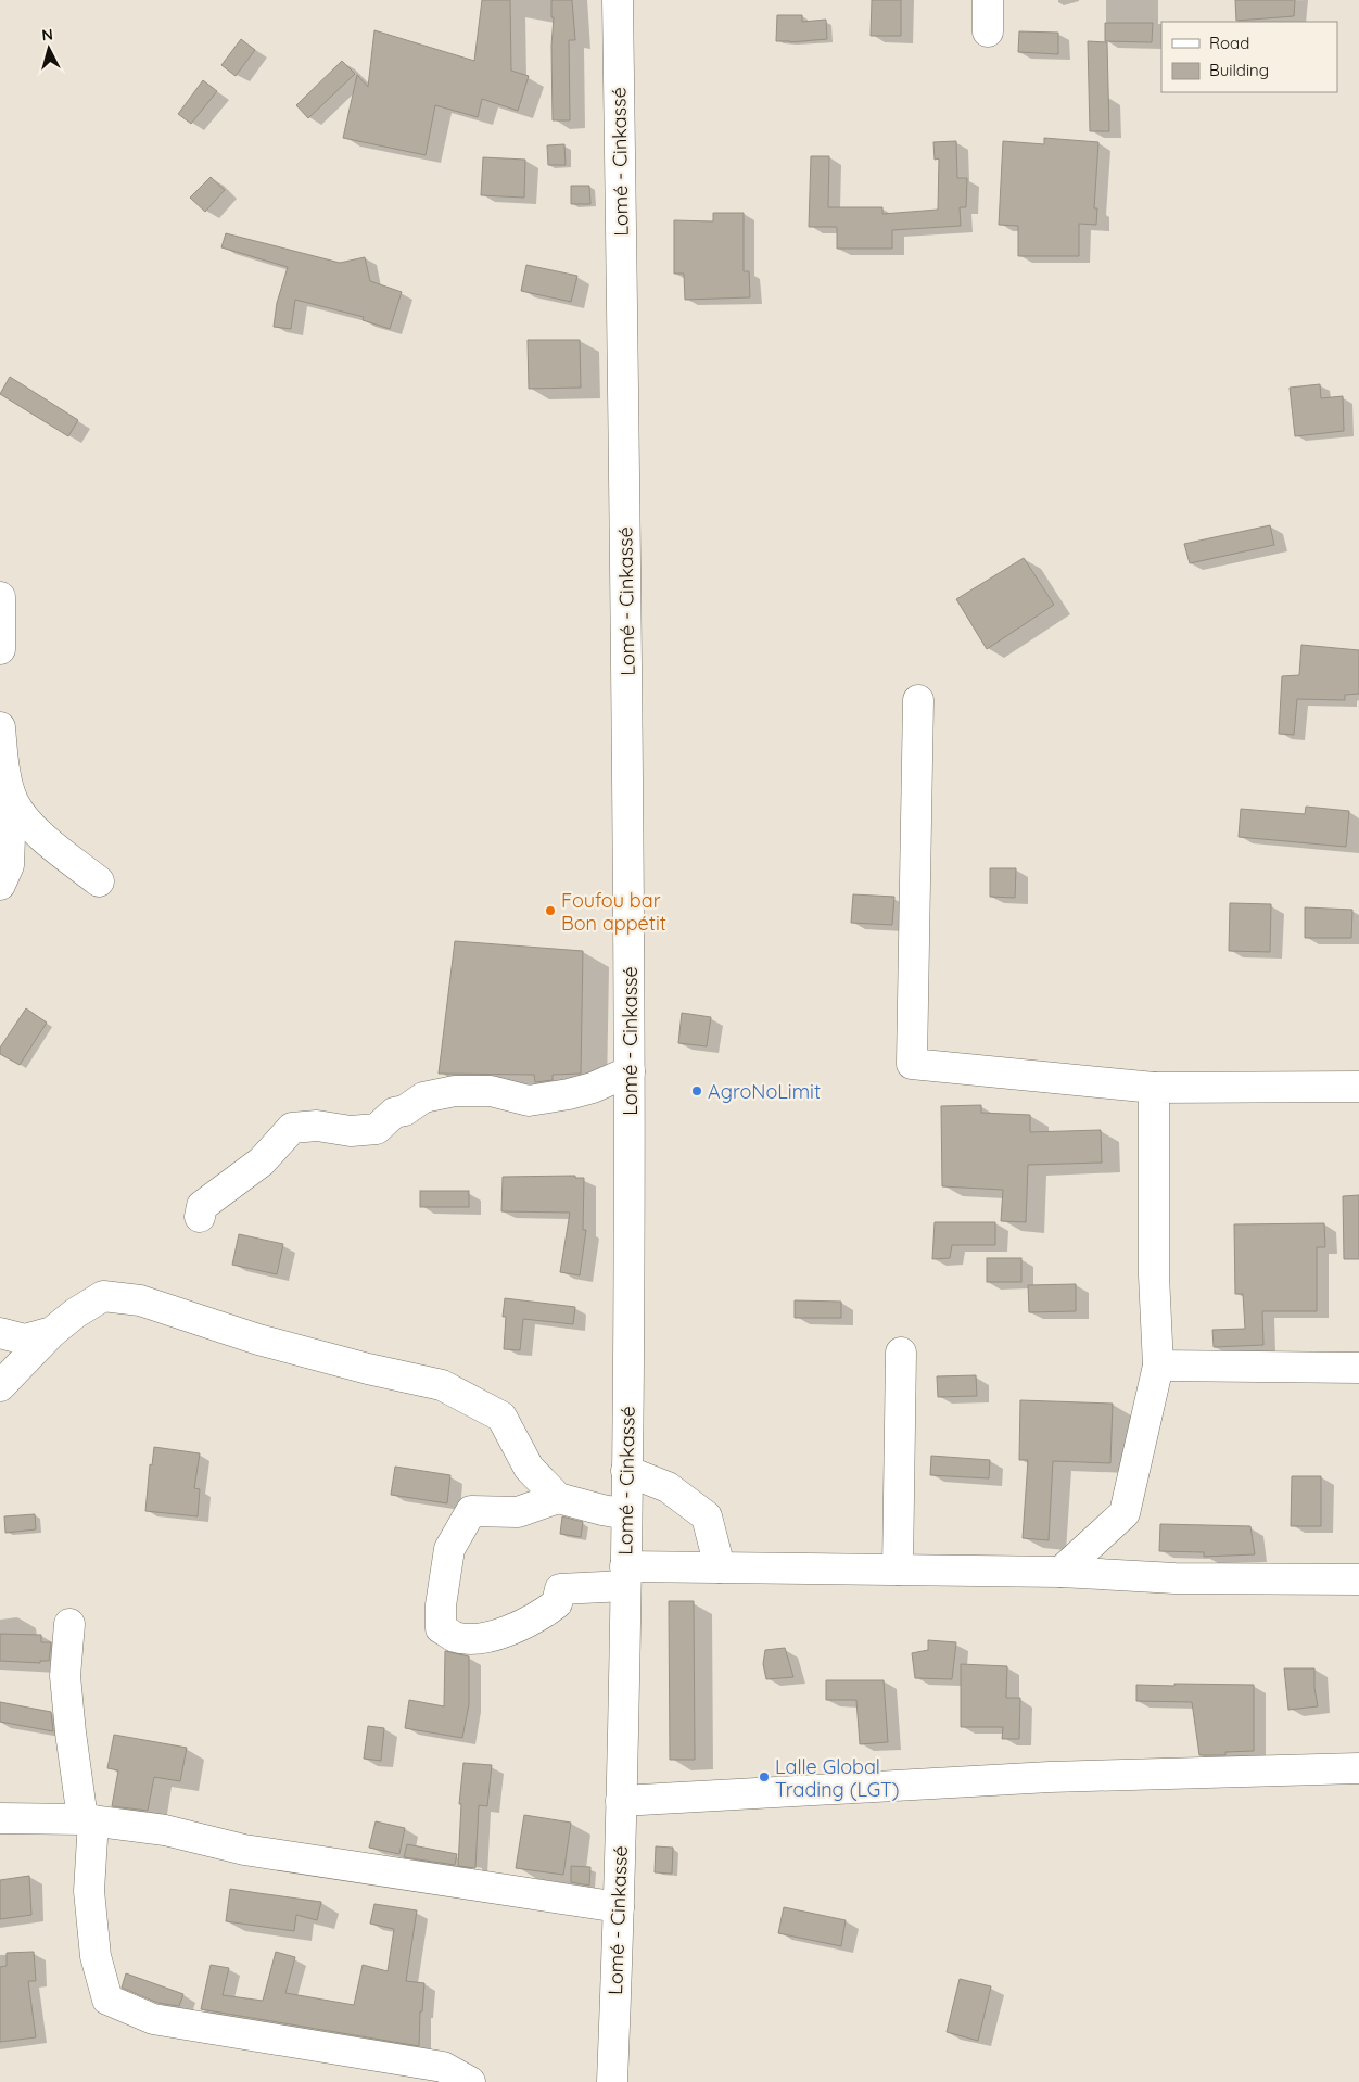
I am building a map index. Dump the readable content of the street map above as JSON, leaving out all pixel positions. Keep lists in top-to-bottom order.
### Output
{
  "streets": {
    "main road": ["Lomé - Cinkassé"]
  },
  "places": ["Foufou bar Bon appétit", "AgroNoLimit", "Lalle Global Trading (LGT)"],
  "legend": ["Road", "Building"],
  "north": "top"
}
